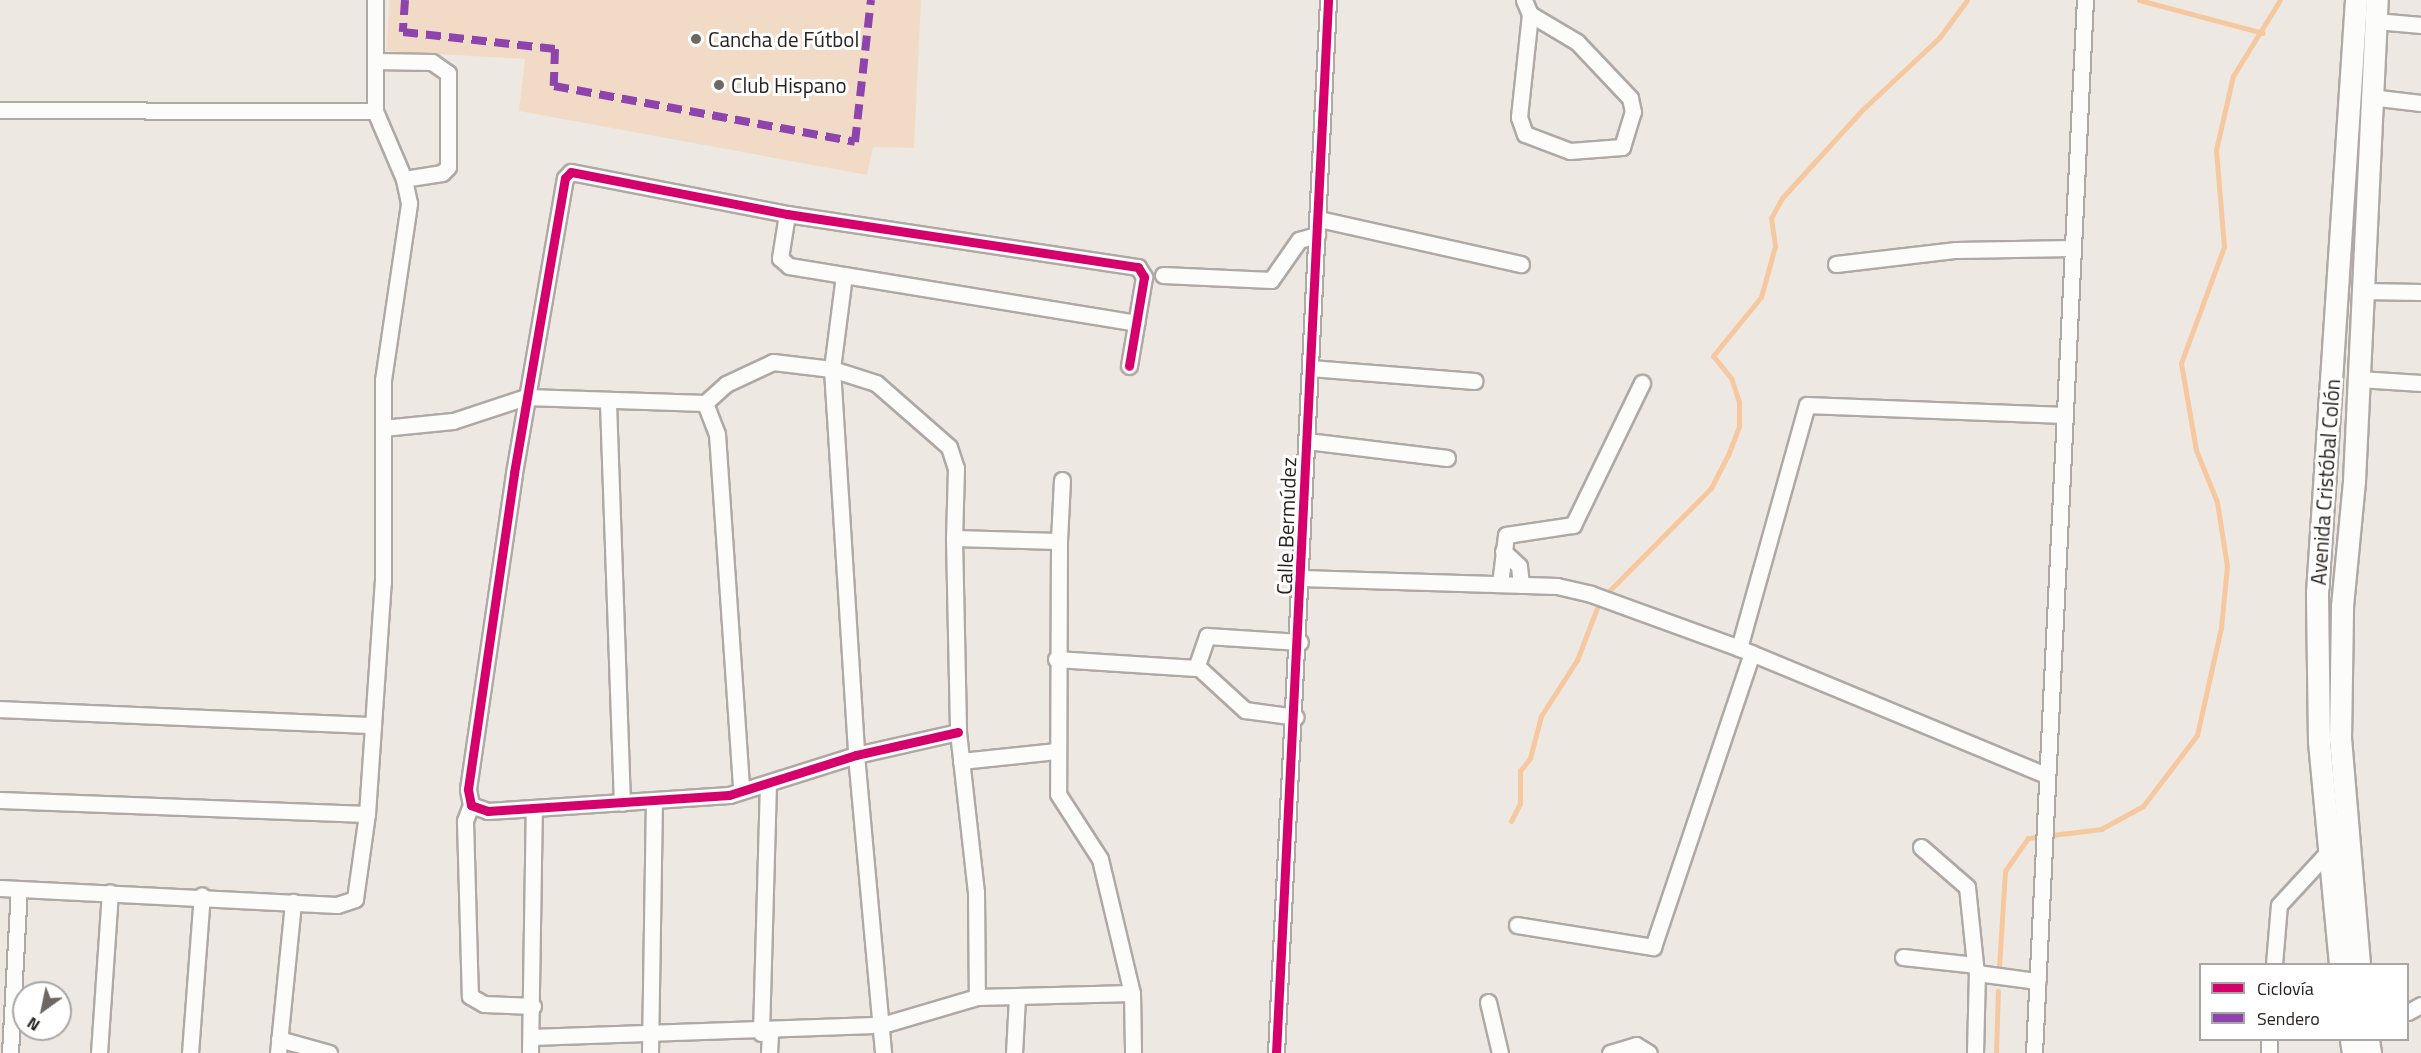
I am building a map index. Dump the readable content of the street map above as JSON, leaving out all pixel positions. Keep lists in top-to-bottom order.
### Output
{
  "streets": {
    "street": ["Avenida Cristóbal Colón", "Calle Bermúdez"]
  },
  "places": ["Cancha de Fútbol", "Club Hispano"],
  "legend": ["Ciclovía", "Sendero"],
  "north": "bottom left"
}
